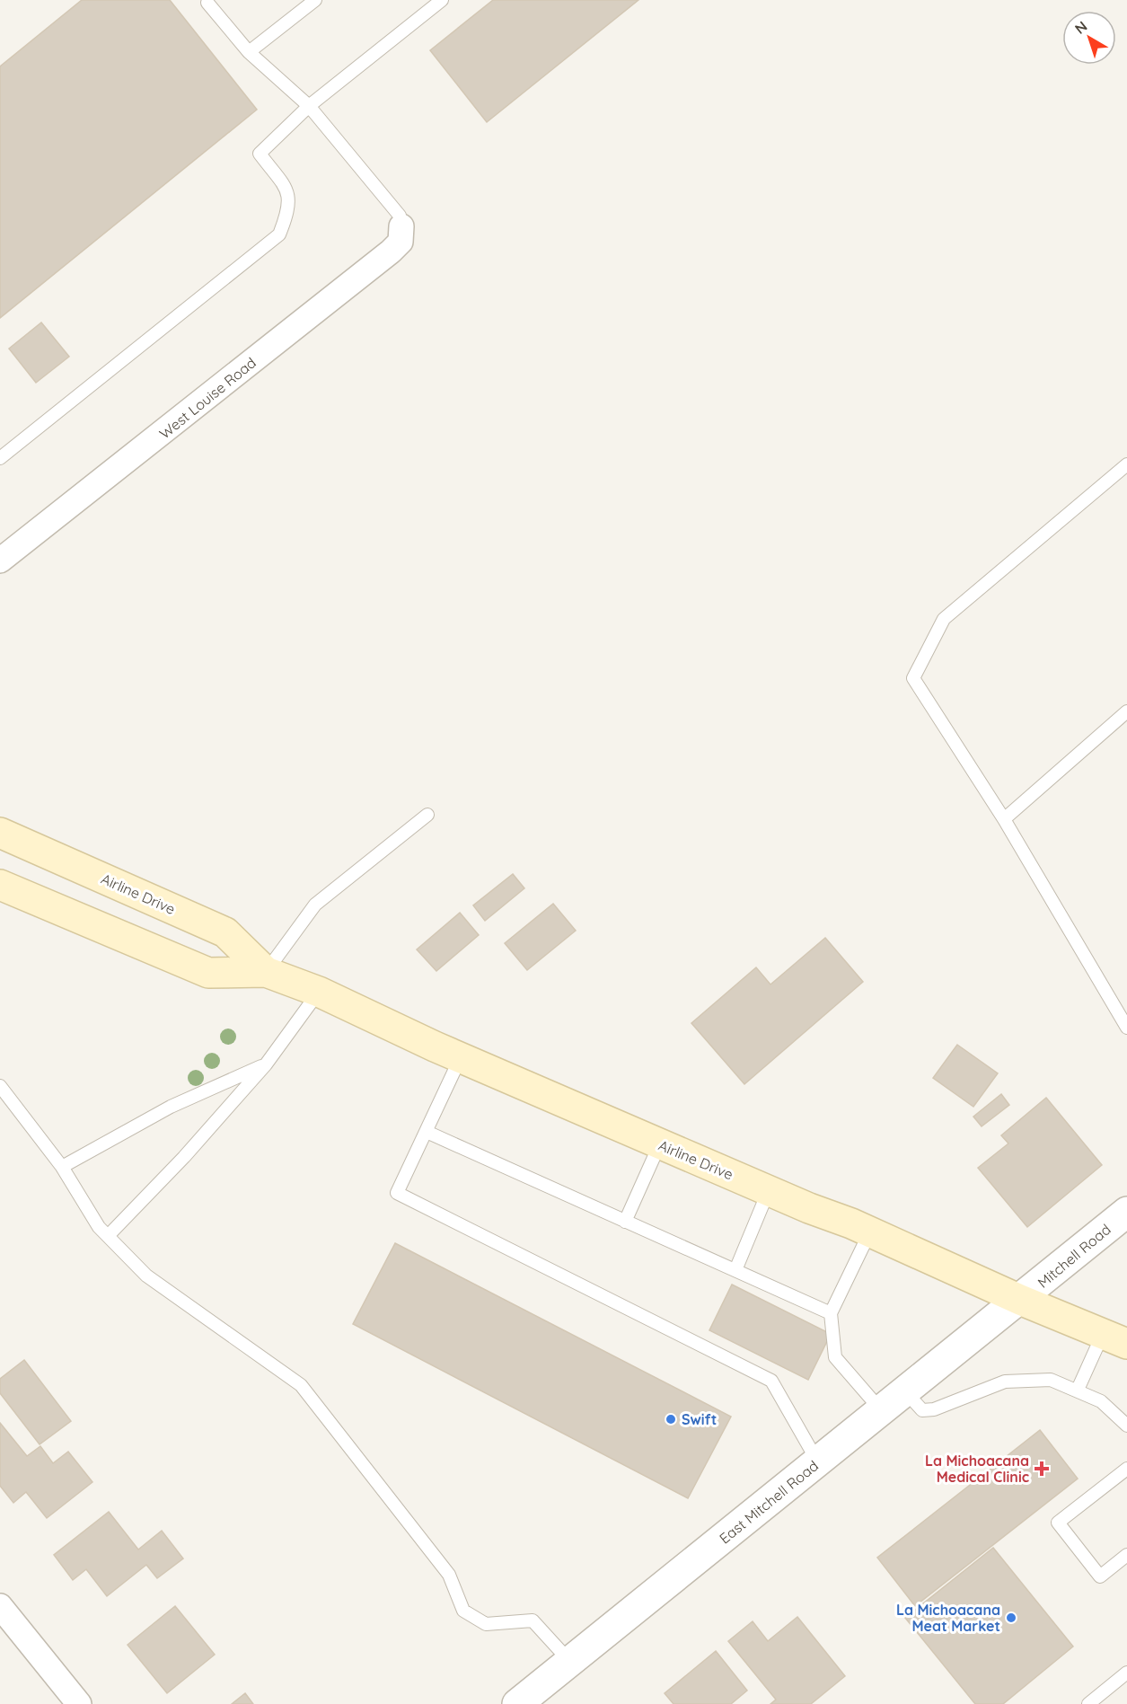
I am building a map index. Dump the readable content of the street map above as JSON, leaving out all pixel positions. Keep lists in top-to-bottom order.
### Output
{
  "streets": {
    "main road": ["Airline Drive"],
    "street": ["West Louise Road", "Mitchell Road", "East Mitchell Road"]
  },
  "crossings": [
    ["Airline Drive", "Mitchell Road"],
    ["Airline Drive", "East Mitchell Road"],
    ["Mitchell Road", "East Mitchell Road"]
  ],
  "places": {
    "other": ["Swift", "La Michoacana Meat Market"],
    "health": ["La Michoacana Medical Clinic"]
  },
  "north": "top left"
}
